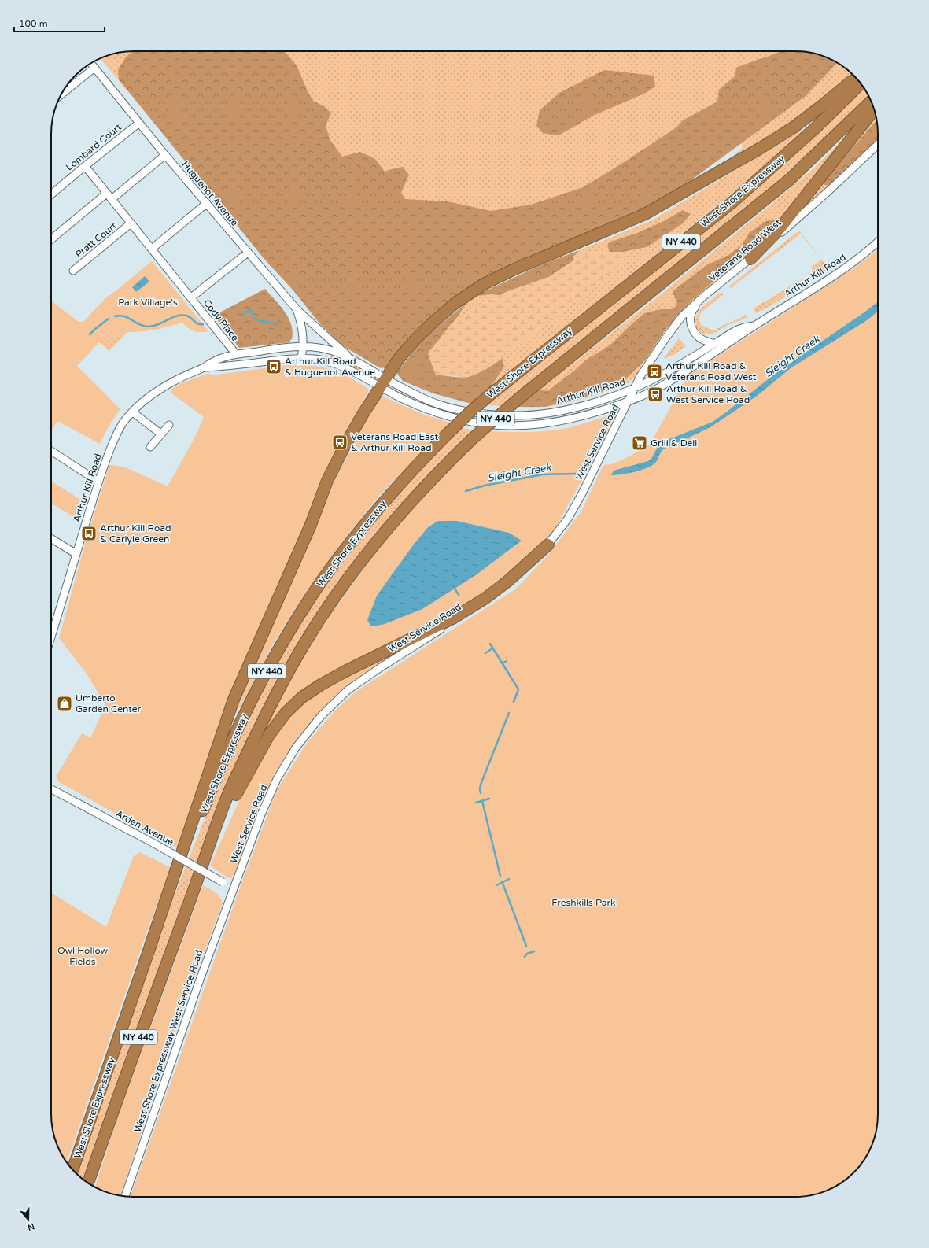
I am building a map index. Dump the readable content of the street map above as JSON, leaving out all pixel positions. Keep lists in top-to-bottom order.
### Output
{
  "streets": {
    "highway": ["West Shore Expressway", "NY 440"],
    "street": [
      "Lombard Court",
      "Huguenot Avenue",
      "Pratt Court",
      "Veterans Road West",
      "Arthur Kill Road",
      "Cody Place",
      "West Service Road",
      "Arden Avenue",
      "West Shore Expressway West Service Road"
    ]
  },
  "crossings": [
    ["Lombard Court", "Huguenot Avenue"],
    ["Lombard Court", "Cody Place"],
    ["Huguenot Avenue", "Arthur Kill Road"],
    ["Huguenot Avenue", "Cody Place"],
    ["Pratt Court", "Cody Place"],
    ["Veterans Road West", "Arthur Kill Road"],
    ["Veterans Road West", "West Service Road"],
    ["Arthur Kill Road", "Cody Place"],
    ["Arthur Kill Road", "West Service Road"],
    ["West Service Road", "Arden Avenue"],
    ["West Service Road", "West Shore Expressway West Service Road"],
    ["Arden Avenue", "West Shore Expressway West Service Road"]
  ],
  "water": ["Sleight Creek"],
  "parks": ["Park Village's", "Freshkills Park", "Owl Hollow Fields"],
  "places": {
    "bus stop": [
      "Arthur Kill Road & Huguenot Avenue",
      "Arthur Kill Road & Veterans Road West",
      "Arthur Kill Road & West Service Road",
      "Veterans Road East & Arthur Kill Road",
      "Arthur Kill Road & Carlyle Green"
    ],
    "supermarket": ["Grill & Deli"],
    "shop": ["Umberto Garden Center"]
  },
  "scale_bar": "100 m",
  "north": "bottom"
}
